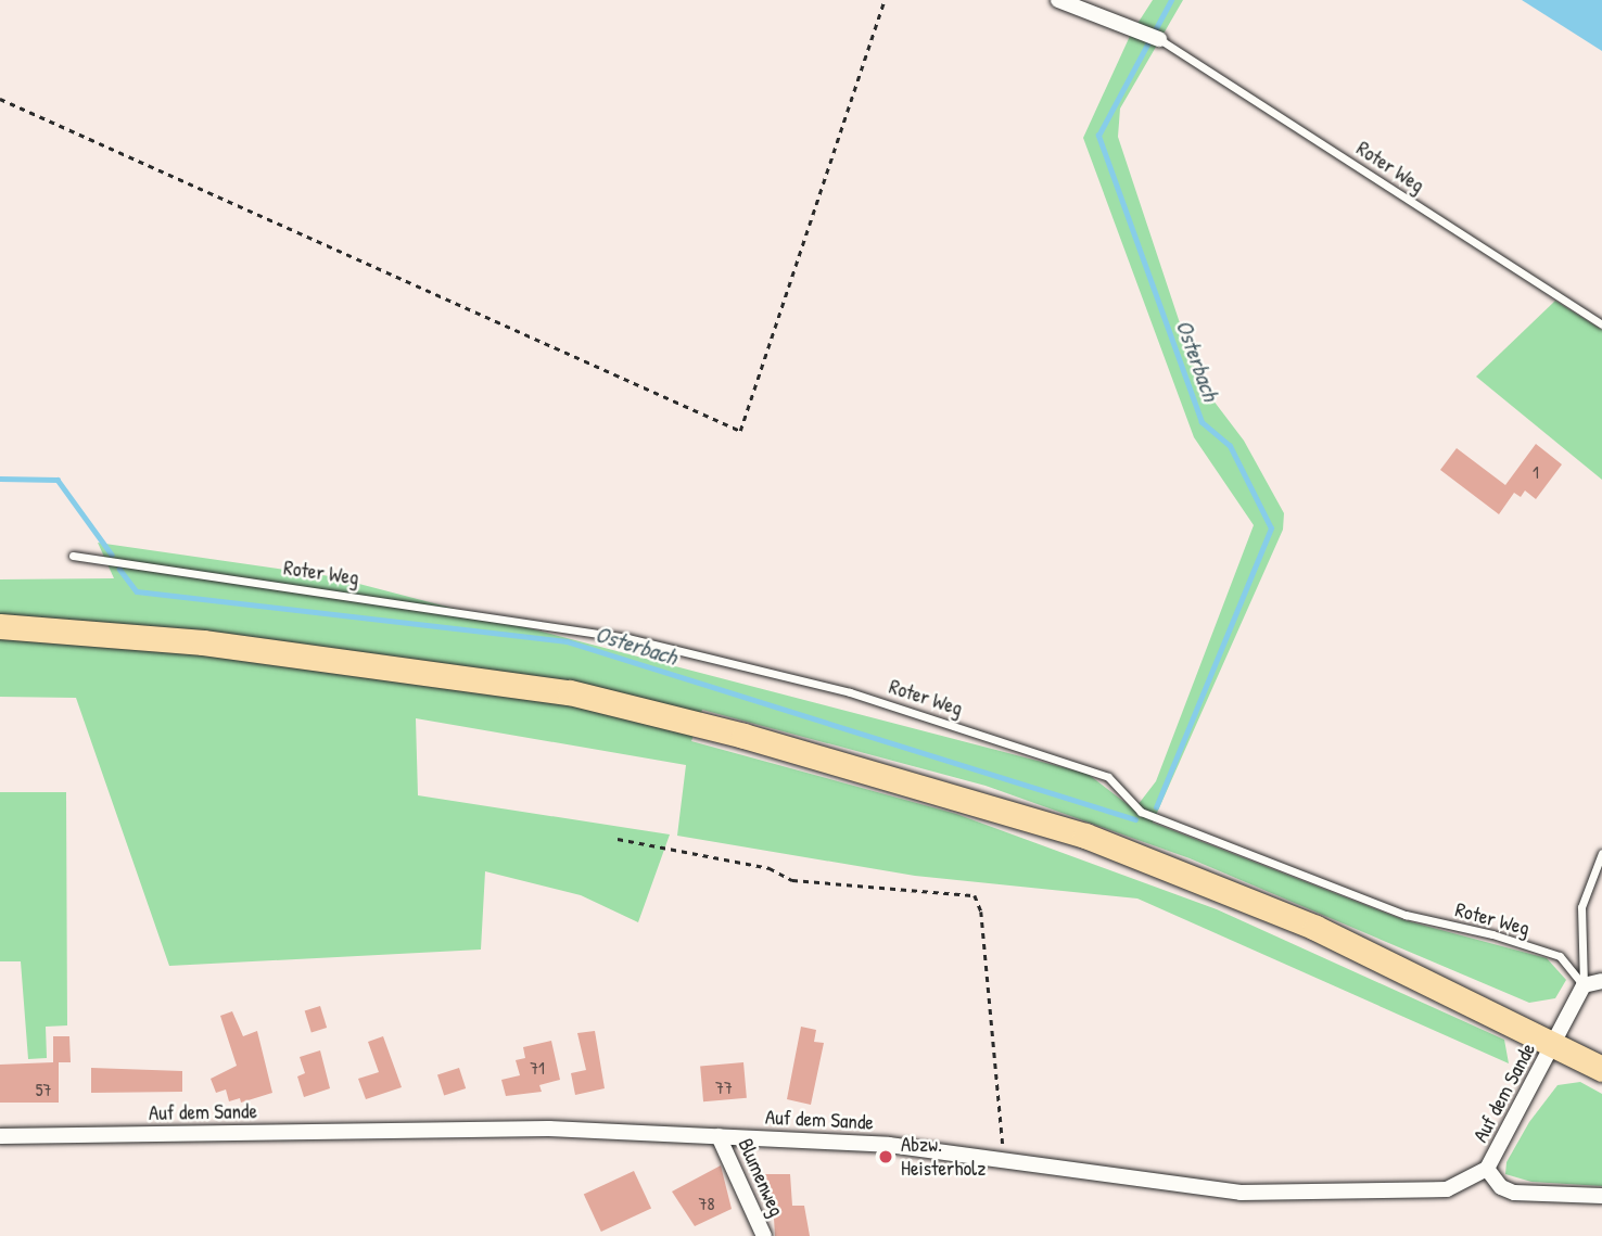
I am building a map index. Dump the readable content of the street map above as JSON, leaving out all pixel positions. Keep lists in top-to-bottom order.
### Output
{
  "streets": {
    "street": ["Auf dem Sande", "Blumenweg"],
    "lane": ["Roter Weg"]
  },
  "crossings": [
    ["Roter Weg", "Auf dem Sande"],
    ["Auf dem Sande", "Blumenweg"]
  ],
  "water": ["Osterbach"],
  "places": ["Abzw. Heisterholz"],
  "house_numbers": [
    "1",
    "71",
    "77",
    "57",
    "78"
  ]
}
